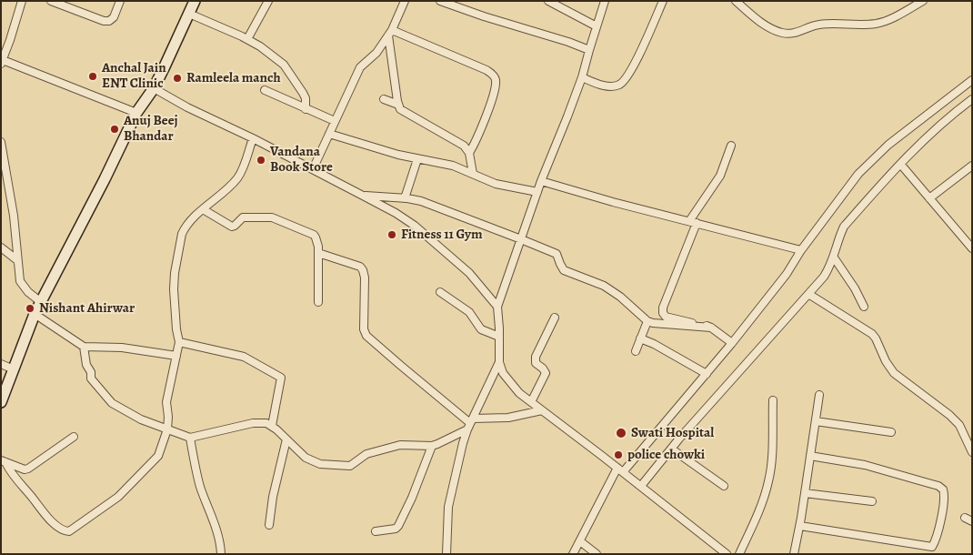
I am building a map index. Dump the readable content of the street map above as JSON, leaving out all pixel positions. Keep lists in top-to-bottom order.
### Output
{
  "places": [
    "Anchal Jain ENT Clinic",
    "Ramleela manch",
    "Anuj Beej Bhandar",
    "Vandana Book Store",
    "Fitness 11 Gym",
    "Nishant Ahirwar",
    "Swati Hospital",
    "police chowki"
  ]
}
